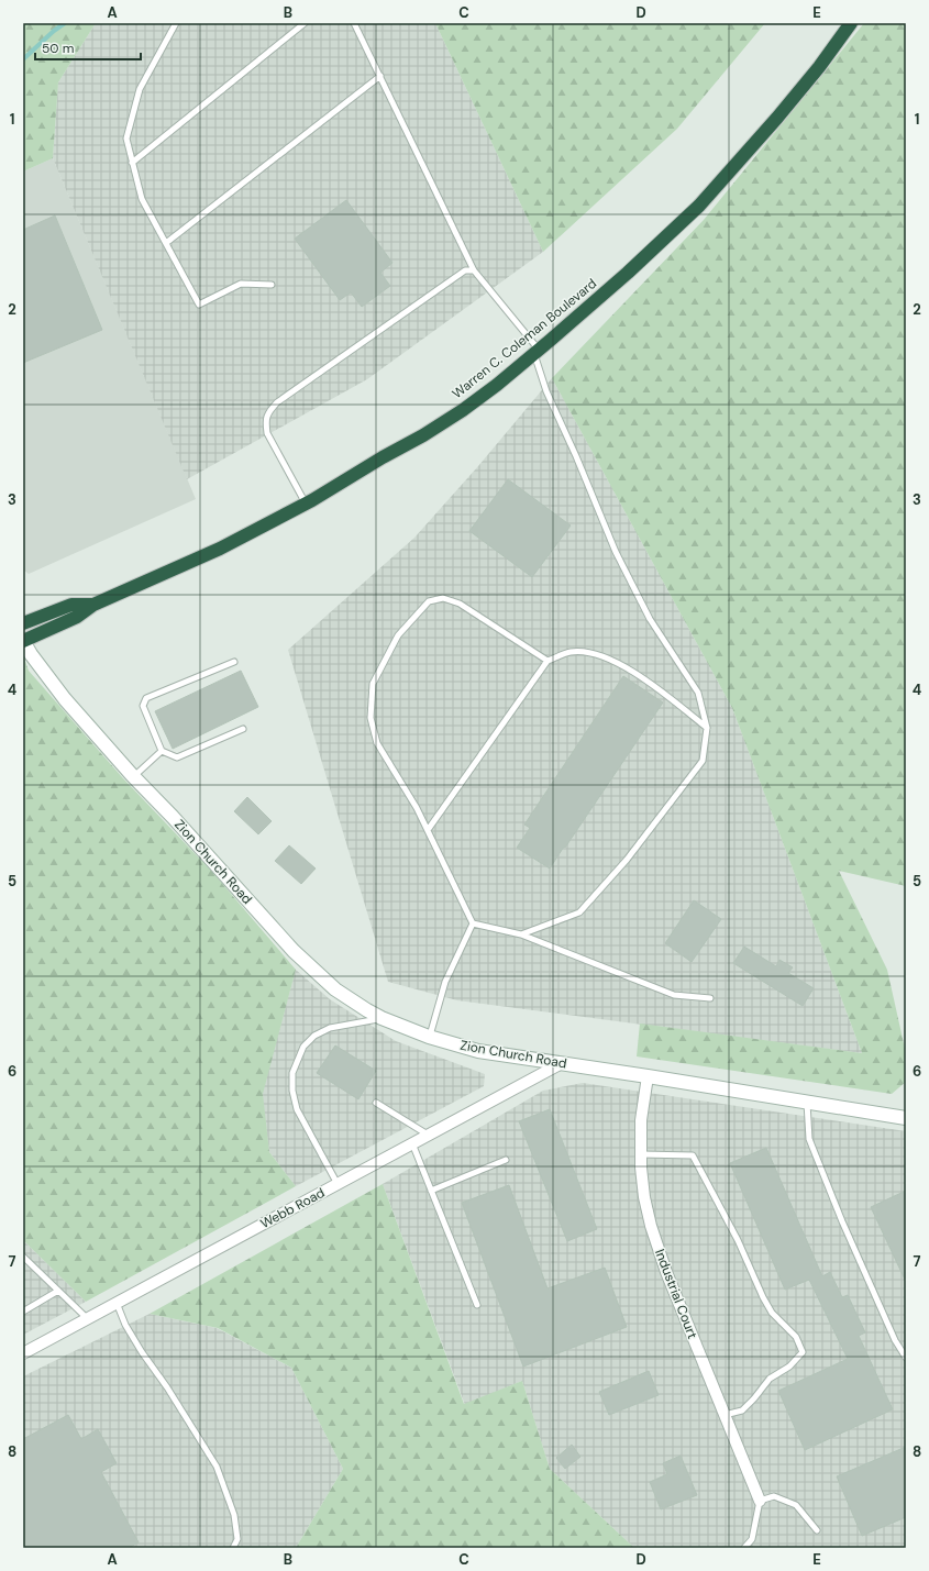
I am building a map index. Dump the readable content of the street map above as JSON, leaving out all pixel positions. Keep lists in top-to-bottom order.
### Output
{
  "streets": {
    "highway": ["Warren C. Coleman Boulevard"],
    "street": ["Zion Church Road", "Webb Road", "Industrial Court"]
  },
  "crossings": [
    ["Warren C. Coleman Boulevard", "Zion Church Road"],
    ["Zion Church Road", "Webb Road"],
    ["Zion Church Road", "Industrial Court"]
  ],
  "scale_bar": "50 m",
  "grid": {
    "columns": [
      "A",
      "B",
      "C",
      "D",
      "E"
    ],
    "rows": [
      "1",
      "2",
      "3",
      "4",
      "5",
      "6",
      "7",
      "8"
    ]
  }
}
